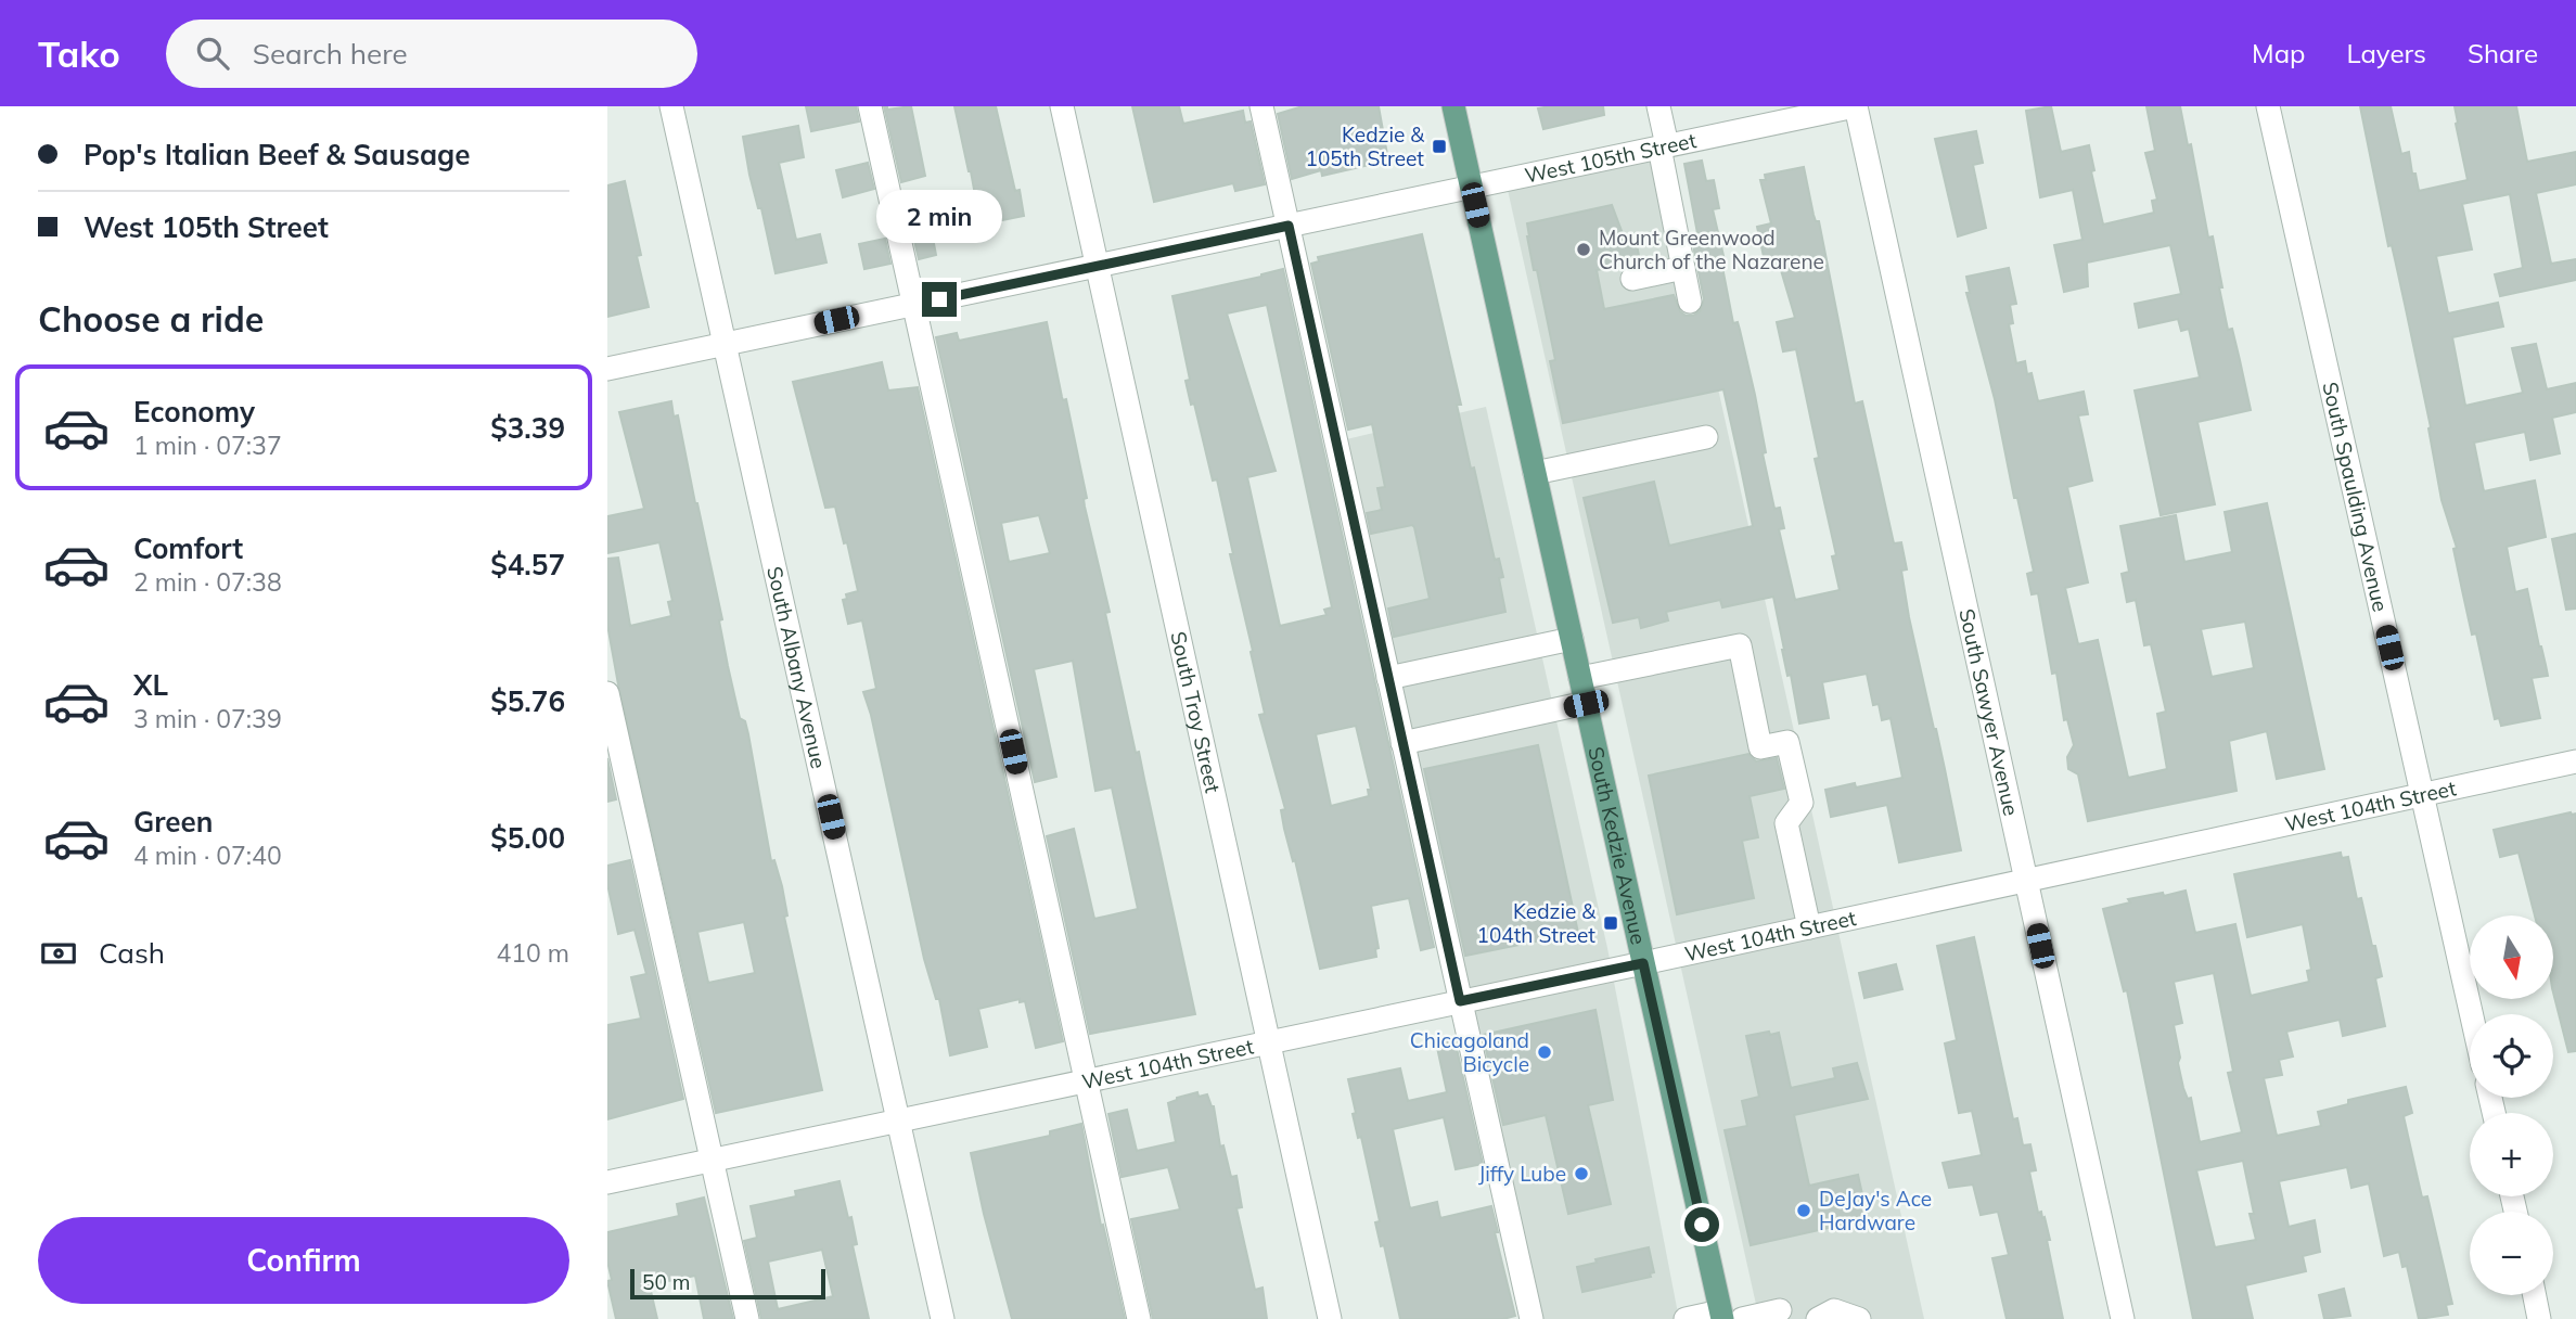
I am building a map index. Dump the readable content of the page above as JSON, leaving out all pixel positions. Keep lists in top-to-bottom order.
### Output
{
  "streets": {
    "main road": ["South Kedzie Avenue"],
    "street": [
      "West 105th Street",
      "South Spaulding Avenue",
      "South Albany Avenue",
      "South Troy Street",
      "South Sawyer Avenue",
      "West 104th Street"
    ]
  },
  "crossings": [
    ["West 105th Street", "South Albany Avenue"],
    ["West 105th Street", "South Troy Street"],
    ["West 105th Street", "South Sawyer Avenue"],
    ["West 105th Street", "South Kedzie Avenue"],
    ["South Spaulding Avenue", "West 104th Street"],
    ["South Albany Avenue", "West 104th Street"],
    ["South Troy Street", "West 104th Street"],
    ["South Sawyer Avenue", "West 104th Street"],
    ["West 104th Street", "South Kedzie Avenue"]
  ],
  "places": {
    "transit": ["Kedzie & 105th Street", "Kedzie & 104th Street"],
    "other": [
      "Mount Greenwood Church of the Nazarene",
      "Chicagoland Bicycle",
      "Jiffy Lube",
      "DeJay's Ace Hardware"
    ]
  },
  "scale_bar": "50 m",
  "north": "bottom",
  "page": {
    "header": "Tako",
    "search": "Search here",
    "nav": ["Map", "Layers", "Share"],
    "banner": ["Pop's Italian Beef & Sausage", "West 105th Street"],
    "bubble": "2 min",
    "heading": "Choose a ride",
    "list": [
      {
        "name": "Economy",
        "note": "1 min · 07:37",
        "value": "$3.39"
      },
      {
        "name": "Comfort",
        "note": "2 min · 07:38",
        "value": "$4.57"
      },
      {
        "name": "XL",
        "note": "3 min · 07:39",
        "value": "$5.76"
      },
      {
        "name": "Green",
        "note": "4 min · 07:40",
        "value": "$5.00"
      }
    ],
    "pay": ["Cash", "410 m"],
    "map_buttons": ["+", "−"],
    "buttons": "Confirm",
    "scale": "50 m"
  }
}
